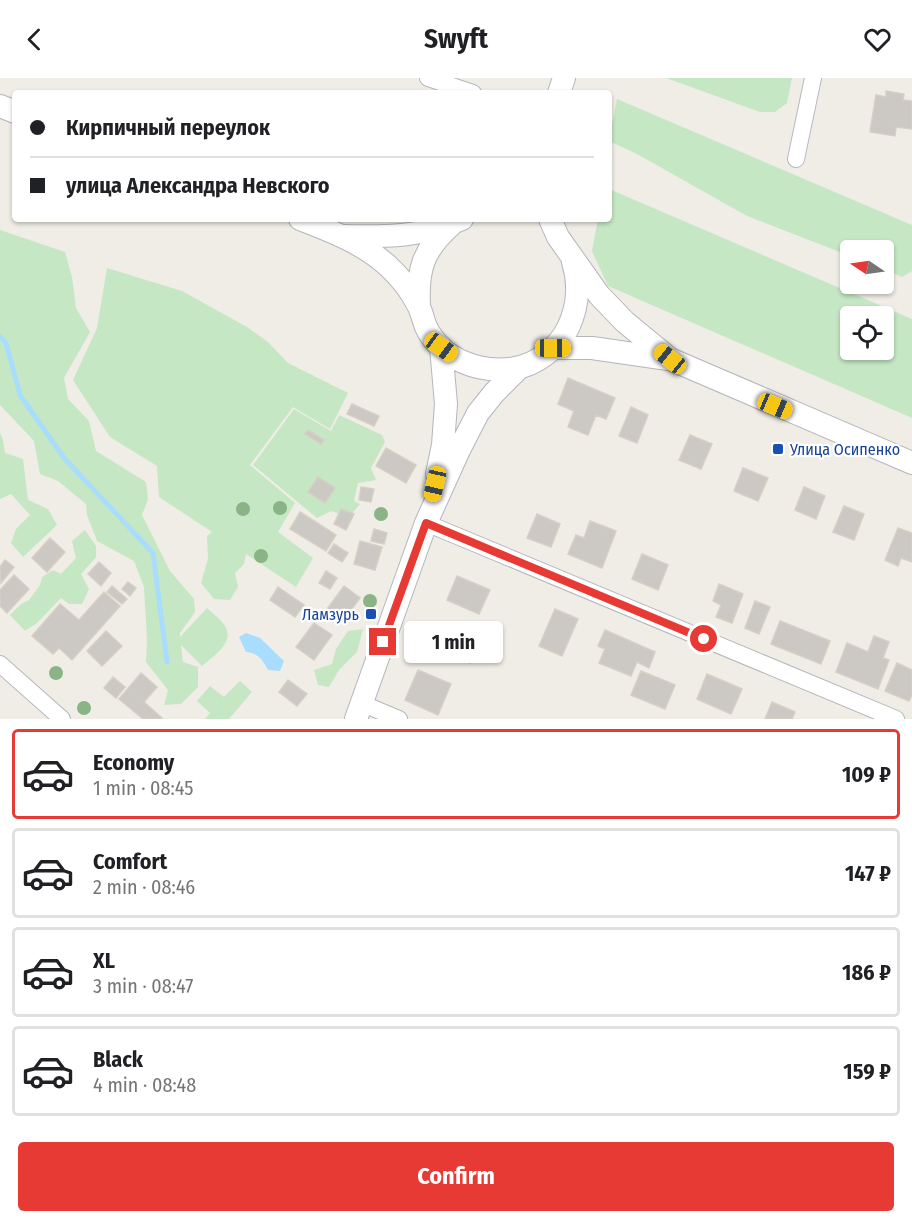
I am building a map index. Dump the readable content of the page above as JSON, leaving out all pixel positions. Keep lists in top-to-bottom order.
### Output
{
  "places": {
    "transit": ["Улица Осипенко", "Ламзурь"]
  },
  "north": "left",
  "page": {
    "header": "Swyft",
    "banner": ["Кирпичный переулок", "улица Александра Невского"],
    "bubble": "1 min",
    "list": [
      {
        "name": "Economy",
        "note": "1 min · 08:45",
        "value": "109 ₽"
      },
      {
        "name": "Comfort",
        "note": "2 min · 08:46",
        "value": "147 ₽"
      },
      {
        "name": "XL",
        "note": "3 min · 08:47",
        "value": "186 ₽"
      },
      {
        "name": "Black",
        "note": "4 min · 08:48",
        "value": "159 ₽"
      }
    ],
    "buttons": "Confirm"
  }
}
